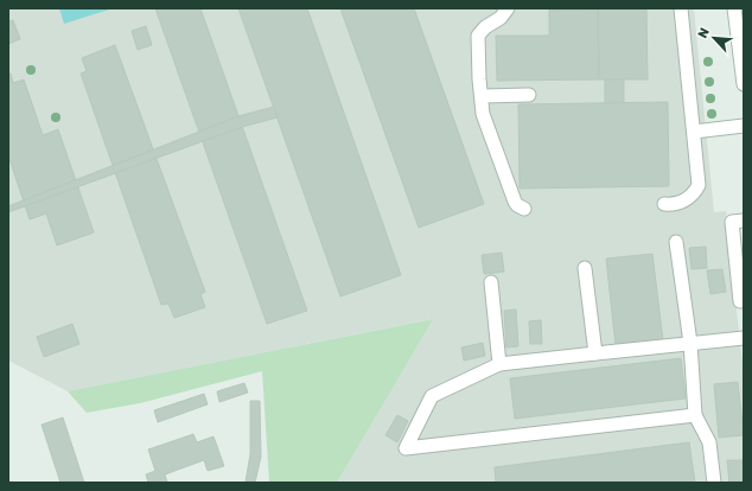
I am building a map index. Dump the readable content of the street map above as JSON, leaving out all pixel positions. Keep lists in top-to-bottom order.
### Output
{
  "north": "top left"
}
